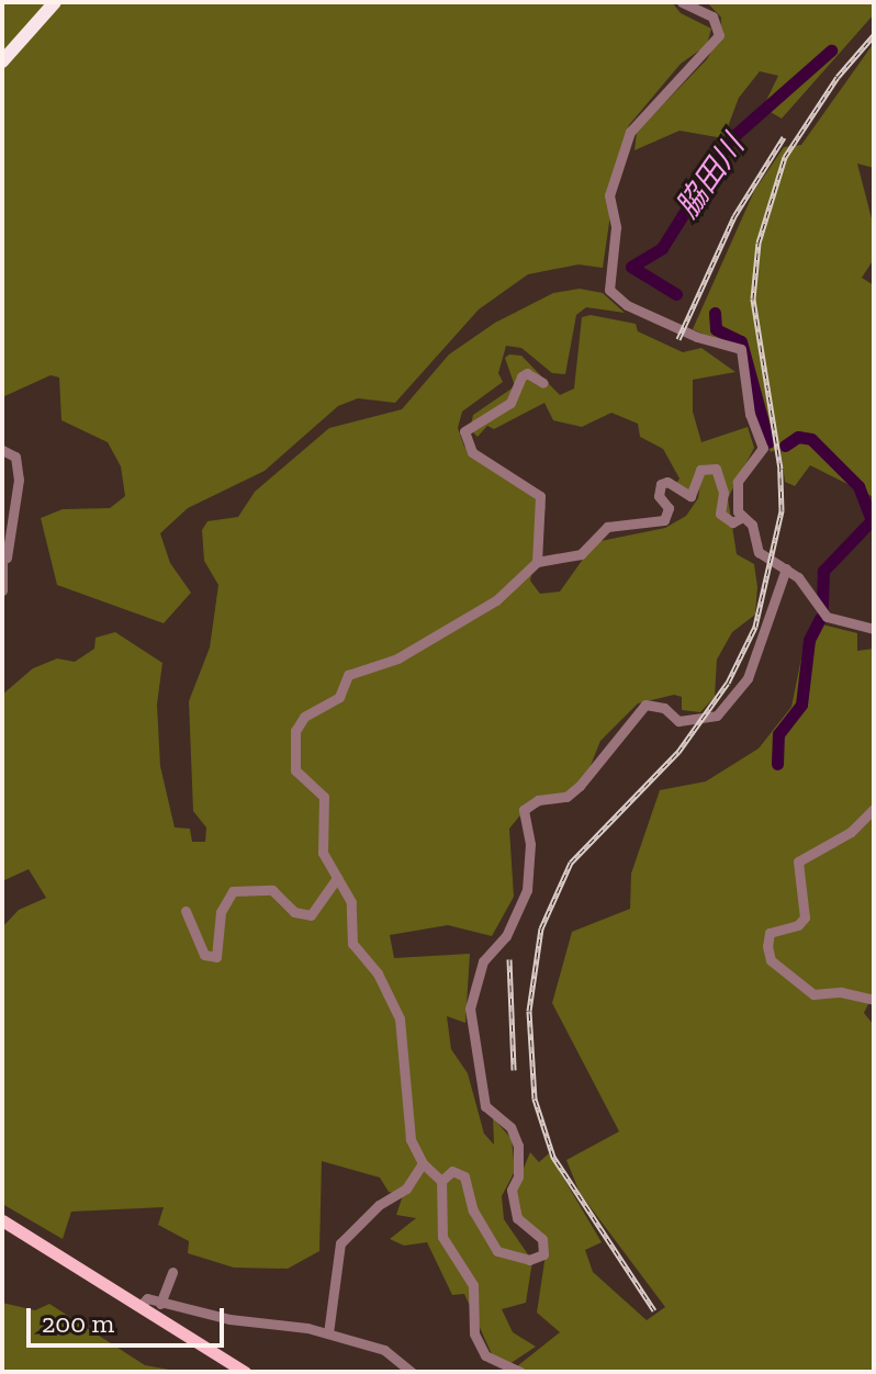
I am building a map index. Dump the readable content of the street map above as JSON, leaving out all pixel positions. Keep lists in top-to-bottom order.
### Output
{
  "water": ["脇田川"],
  "scale_bar": "200 m"
}
